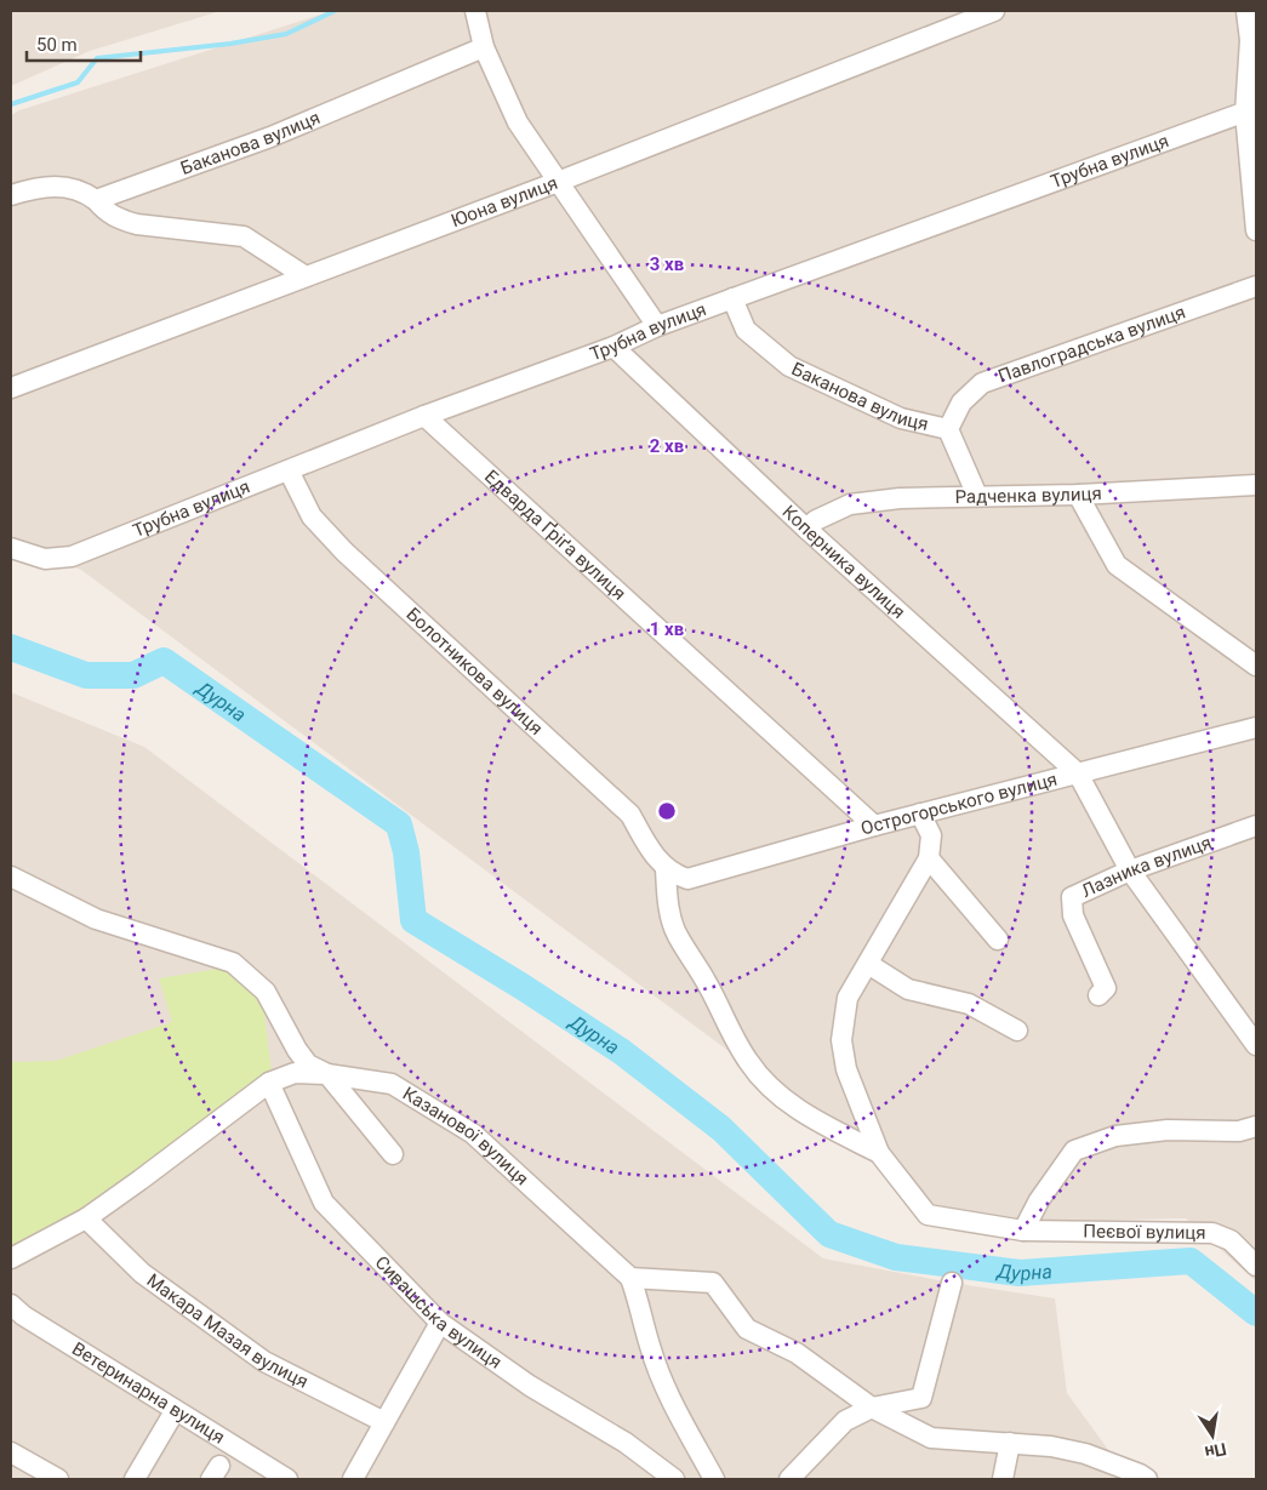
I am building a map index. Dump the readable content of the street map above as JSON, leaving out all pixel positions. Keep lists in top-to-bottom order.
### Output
{
  "streets": {
    "street": [
      "Баканова вулиця",
      "Трубна вулиця",
      "Юона вулиця",
      "Павлоградська вулиця",
      "Радченка вулиця",
      "Едварда Ґріґа вулиця",
      "Коперника вулиця",
      "Болотникова вулиця",
      "Острогорського вулиця",
      "Лазника вулиця",
      "Казанової вулиця",
      "Пеєвої вулиця",
      "Сивашська вулиця",
      "Макара Мазая вулиця",
      "Ветеринарна вулиця"
    ]
  },
  "crossings": [
    ["Баканова вулиця", "Трубна вулиця"],
    ["Баканова вулиця", "Павлоградська вулиця"],
    ["Баканова вулиця", "Радченка вулиця"],
    ["Трубна вулиця", "Едварда Ґріґа вулиця"],
    ["Трубна вулиця", "Коперника вулиця"],
    ["Трубна вулиця", "Болотникова вулиця"],
    ["Радченка вулиця", "Коперника вулиця"],
    ["Едварда Ґріґа вулиця", "Острогорського вулиця"],
    ["Коперника вулиця", "Острогорського вулиця"],
    ["Коперника вулиця", "Лазника вулиця"],
    ["Болотникова вулиця", "Острогорського вулиця"]
  ],
  "water": ["Дурна"],
  "scale_bar": "50 m",
  "north": "bottom",
  "rings": ["3 хв", "2 хв", "1 хв"]
}
